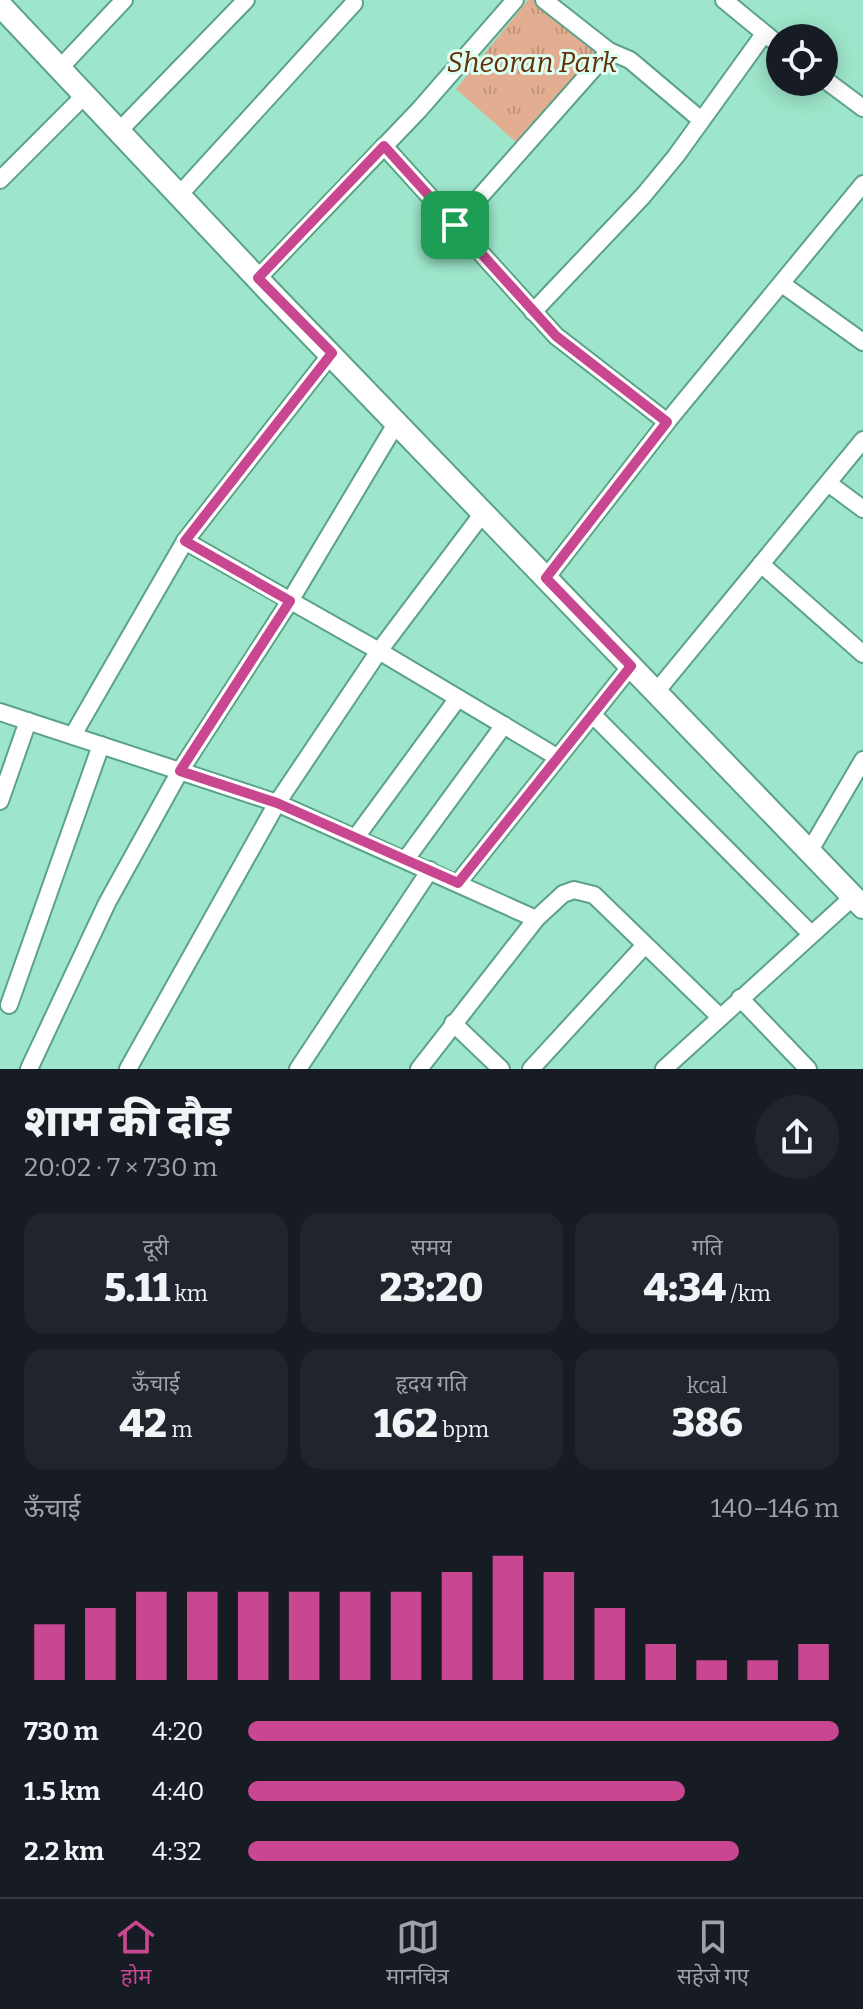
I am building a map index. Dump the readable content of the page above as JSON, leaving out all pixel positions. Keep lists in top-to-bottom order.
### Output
{
  "parks": ["Sheoran Park"],
  "page": {
    "heading": ["शाम की दौड़", "20:02 · 7 × 730 m"],
    "stats": [
      ["दूरी", "5.11 km"],
      ["समय", "23:20"],
      ["गति", "4:34 /km"],
      ["ऊँचाई", "42 m"],
      ["हृदय गति", "162 bpm"],
      ["kcal", "386"]
    ],
    "chart": ["ऊँचाई", "140–146 m"],
    "list": [
      {
        "name": "730 m",
        "note": "4:20"
      },
      {
        "name": "1.5 km",
        "note": "4:40"
      },
      {
        "name": "2.2 km",
        "note": "4:32"
      }
    ],
    "tabs": ["होम", "मानचित्र", "सहेजे गए"]
  }
}
